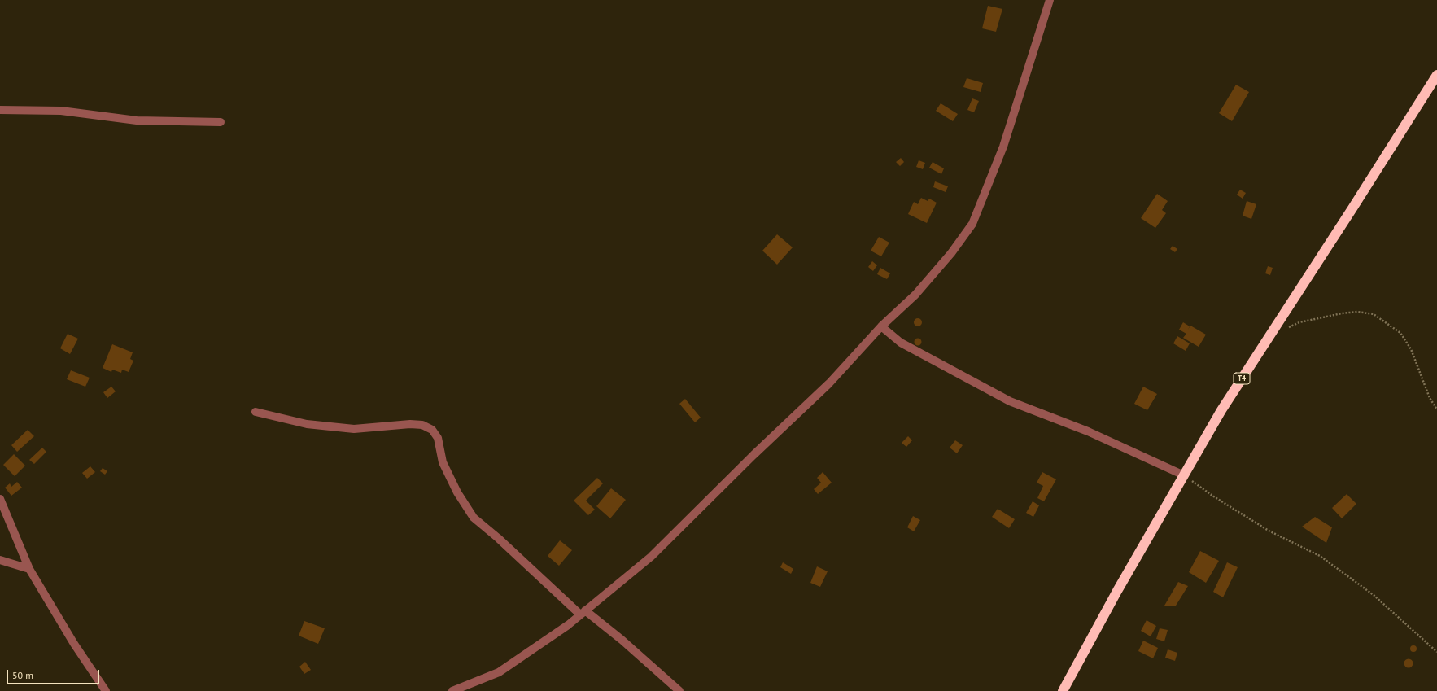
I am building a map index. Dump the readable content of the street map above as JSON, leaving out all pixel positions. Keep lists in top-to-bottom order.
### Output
{
  "streets": {
    "highway": ["T4"]
  },
  "scale_bar": "50 m"
}
